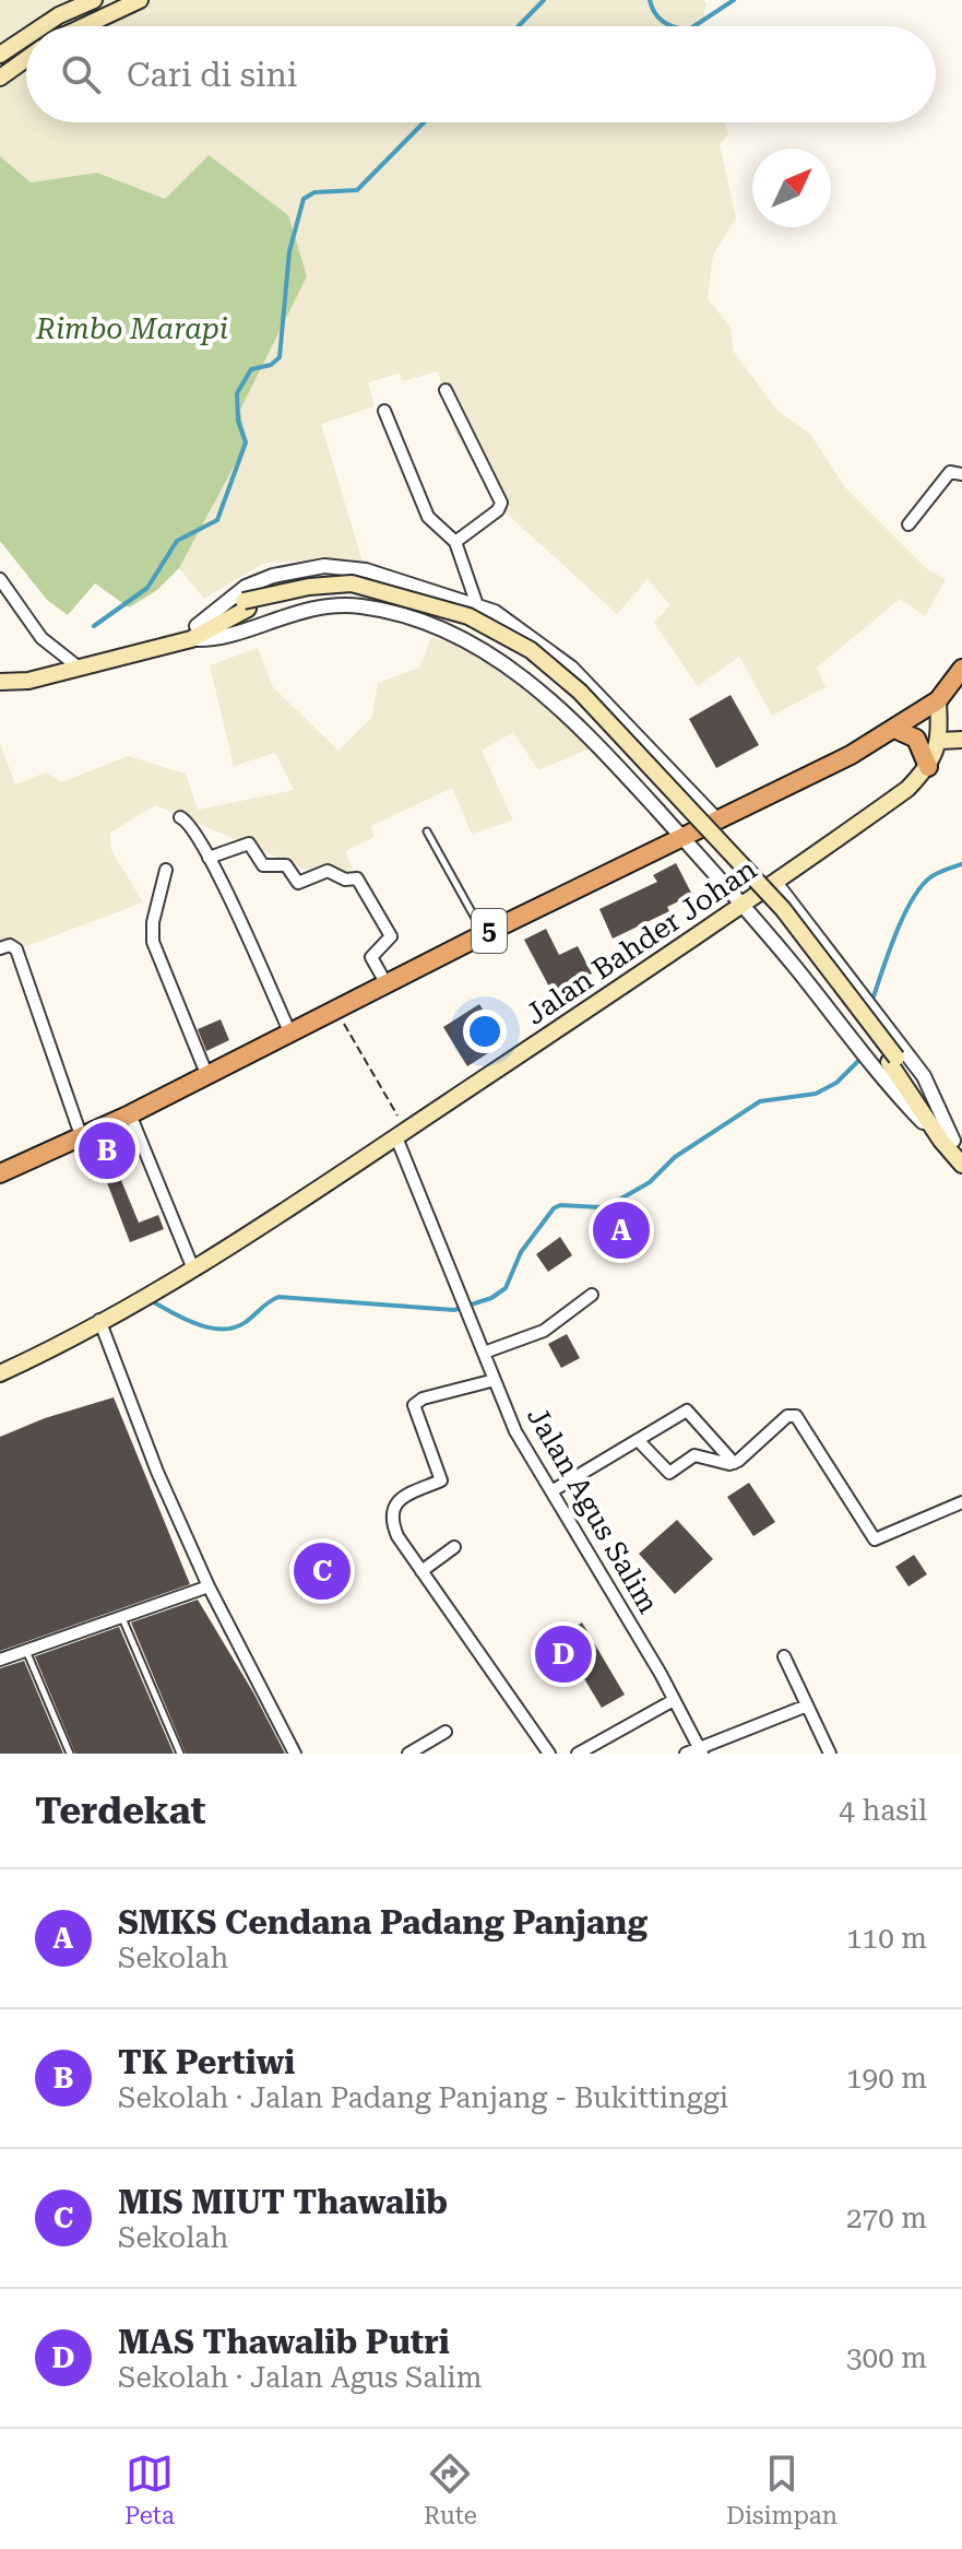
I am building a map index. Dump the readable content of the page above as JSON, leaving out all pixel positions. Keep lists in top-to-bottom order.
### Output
{
  "streets": {
    "highway": ["5"],
    "main road": ["Jalan Bahder Johan"],
    "street": ["Jalan Agus Salim"]
  },
  "crossings": [
    ["5", "Jalan Bahder Johan"],
    ["Jalan Bahder Johan", "Jalan Agus Salim"]
  ],
  "parks": ["Rimbo Marapi"],
  "north": "top right",
  "page": {
    "search": "Cari di sini",
    "pins": [
      "B",
      "A",
      "C",
      "D"
    ],
    "heading": ["Terdekat", "4 hasil"],
    "list": [
      {
        "mark": "A",
        "name": "SMKS Cendana Padang Panjang",
        "note": "Sekolah",
        "value": "110 m"
      },
      {
        "mark": "B",
        "name": "TK Pertiwi",
        "note": "Sekolah · Jalan Padang Panjang - Bukittinggi",
        "value": "190 m"
      },
      {
        "mark": "C",
        "name": "MIS MIUT Thawalib",
        "note": "Sekolah",
        "value": "270 m"
      },
      {
        "mark": "D",
        "name": "MAS Thawalib Putri",
        "note": "Sekolah · Jalan Agus Salim",
        "value": "300 m"
      }
    ],
    "nav": ["Peta", "Rute", "Disimpan"]
  }
}
